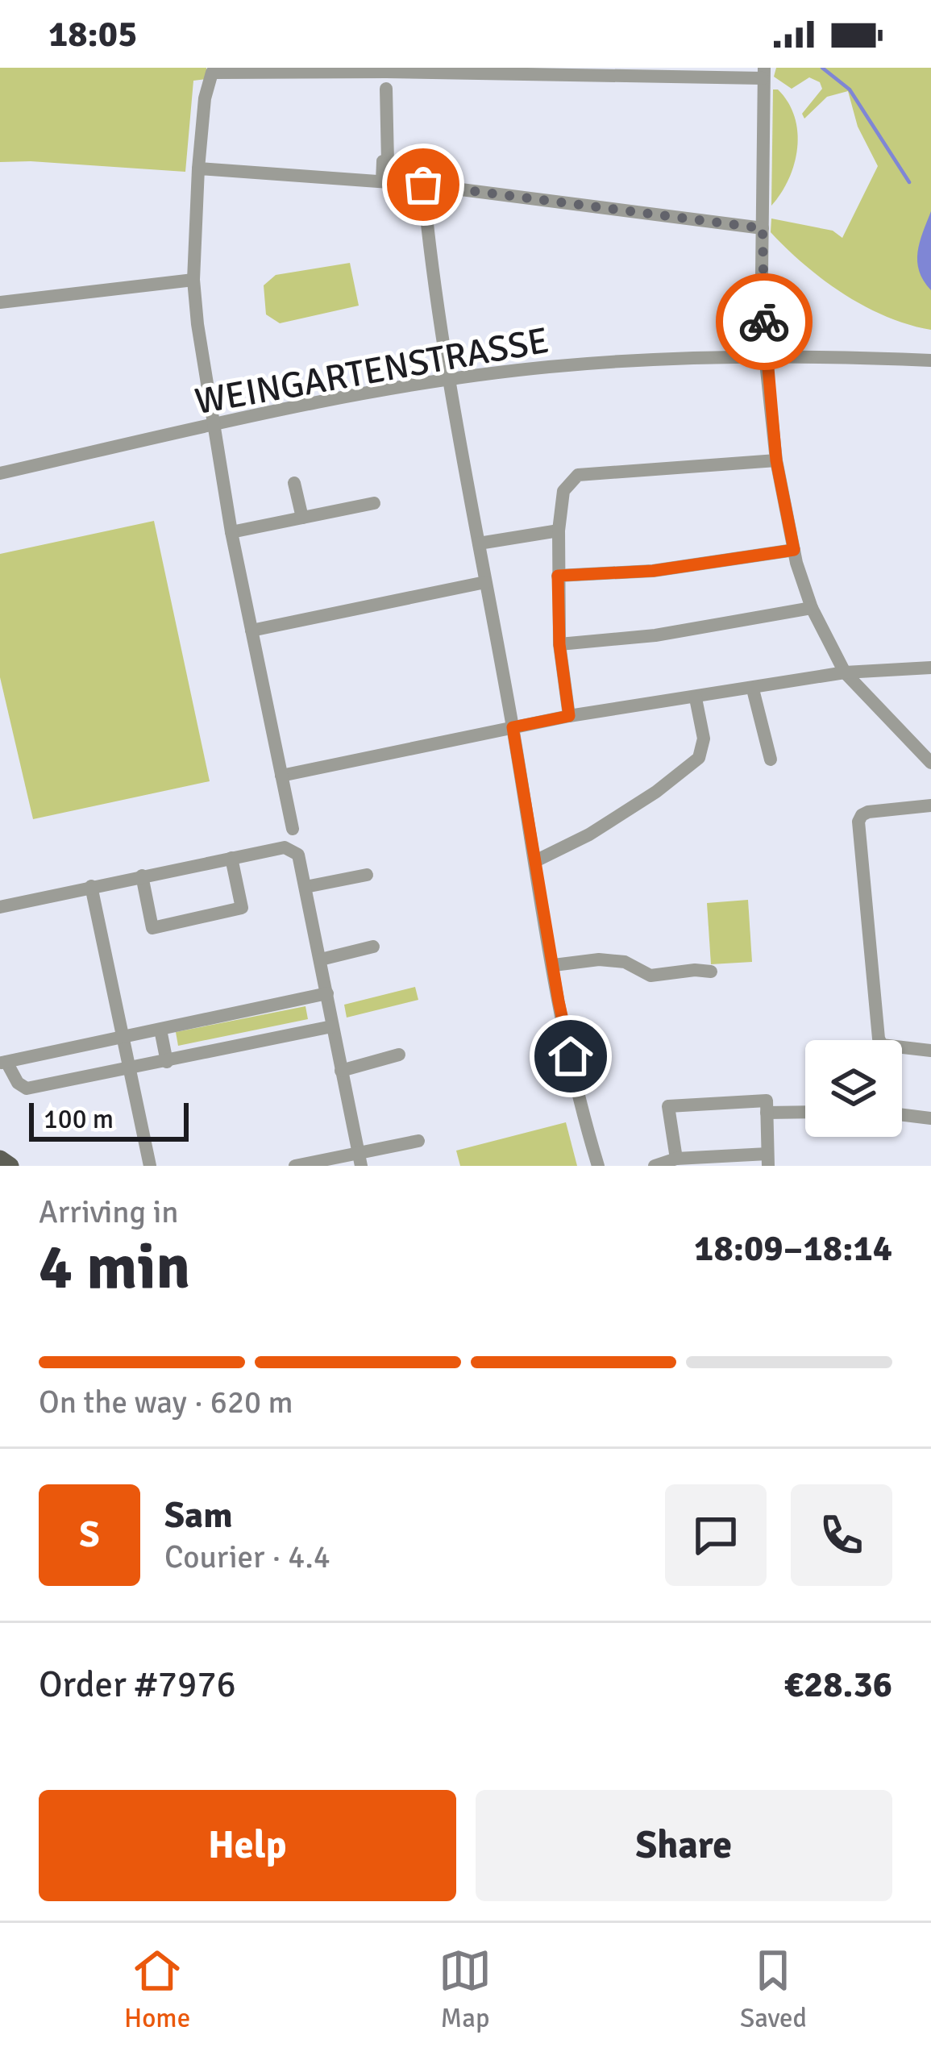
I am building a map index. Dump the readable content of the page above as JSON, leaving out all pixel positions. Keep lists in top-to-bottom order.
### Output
{
  "streets": {
    "street": ["WEINGARTENSTRASSE"]
  },
  "scale_bar": "100 m",
  "page": {
    "status": "18:05",
    "scale": "100 m",
    "heading": ["4 min", "Arriving in", "18:09–18:14"],
    "panel": [
      "Sam",
      "Courier · 4.4",
      "Order #7976",
      "€28.36"
    ],
    "bar": "On the way · 620 m",
    "round": "S",
    "buttons": ["Help", "Share"],
    "tabs": ["Home", "Map", "Saved"]
  }
}
